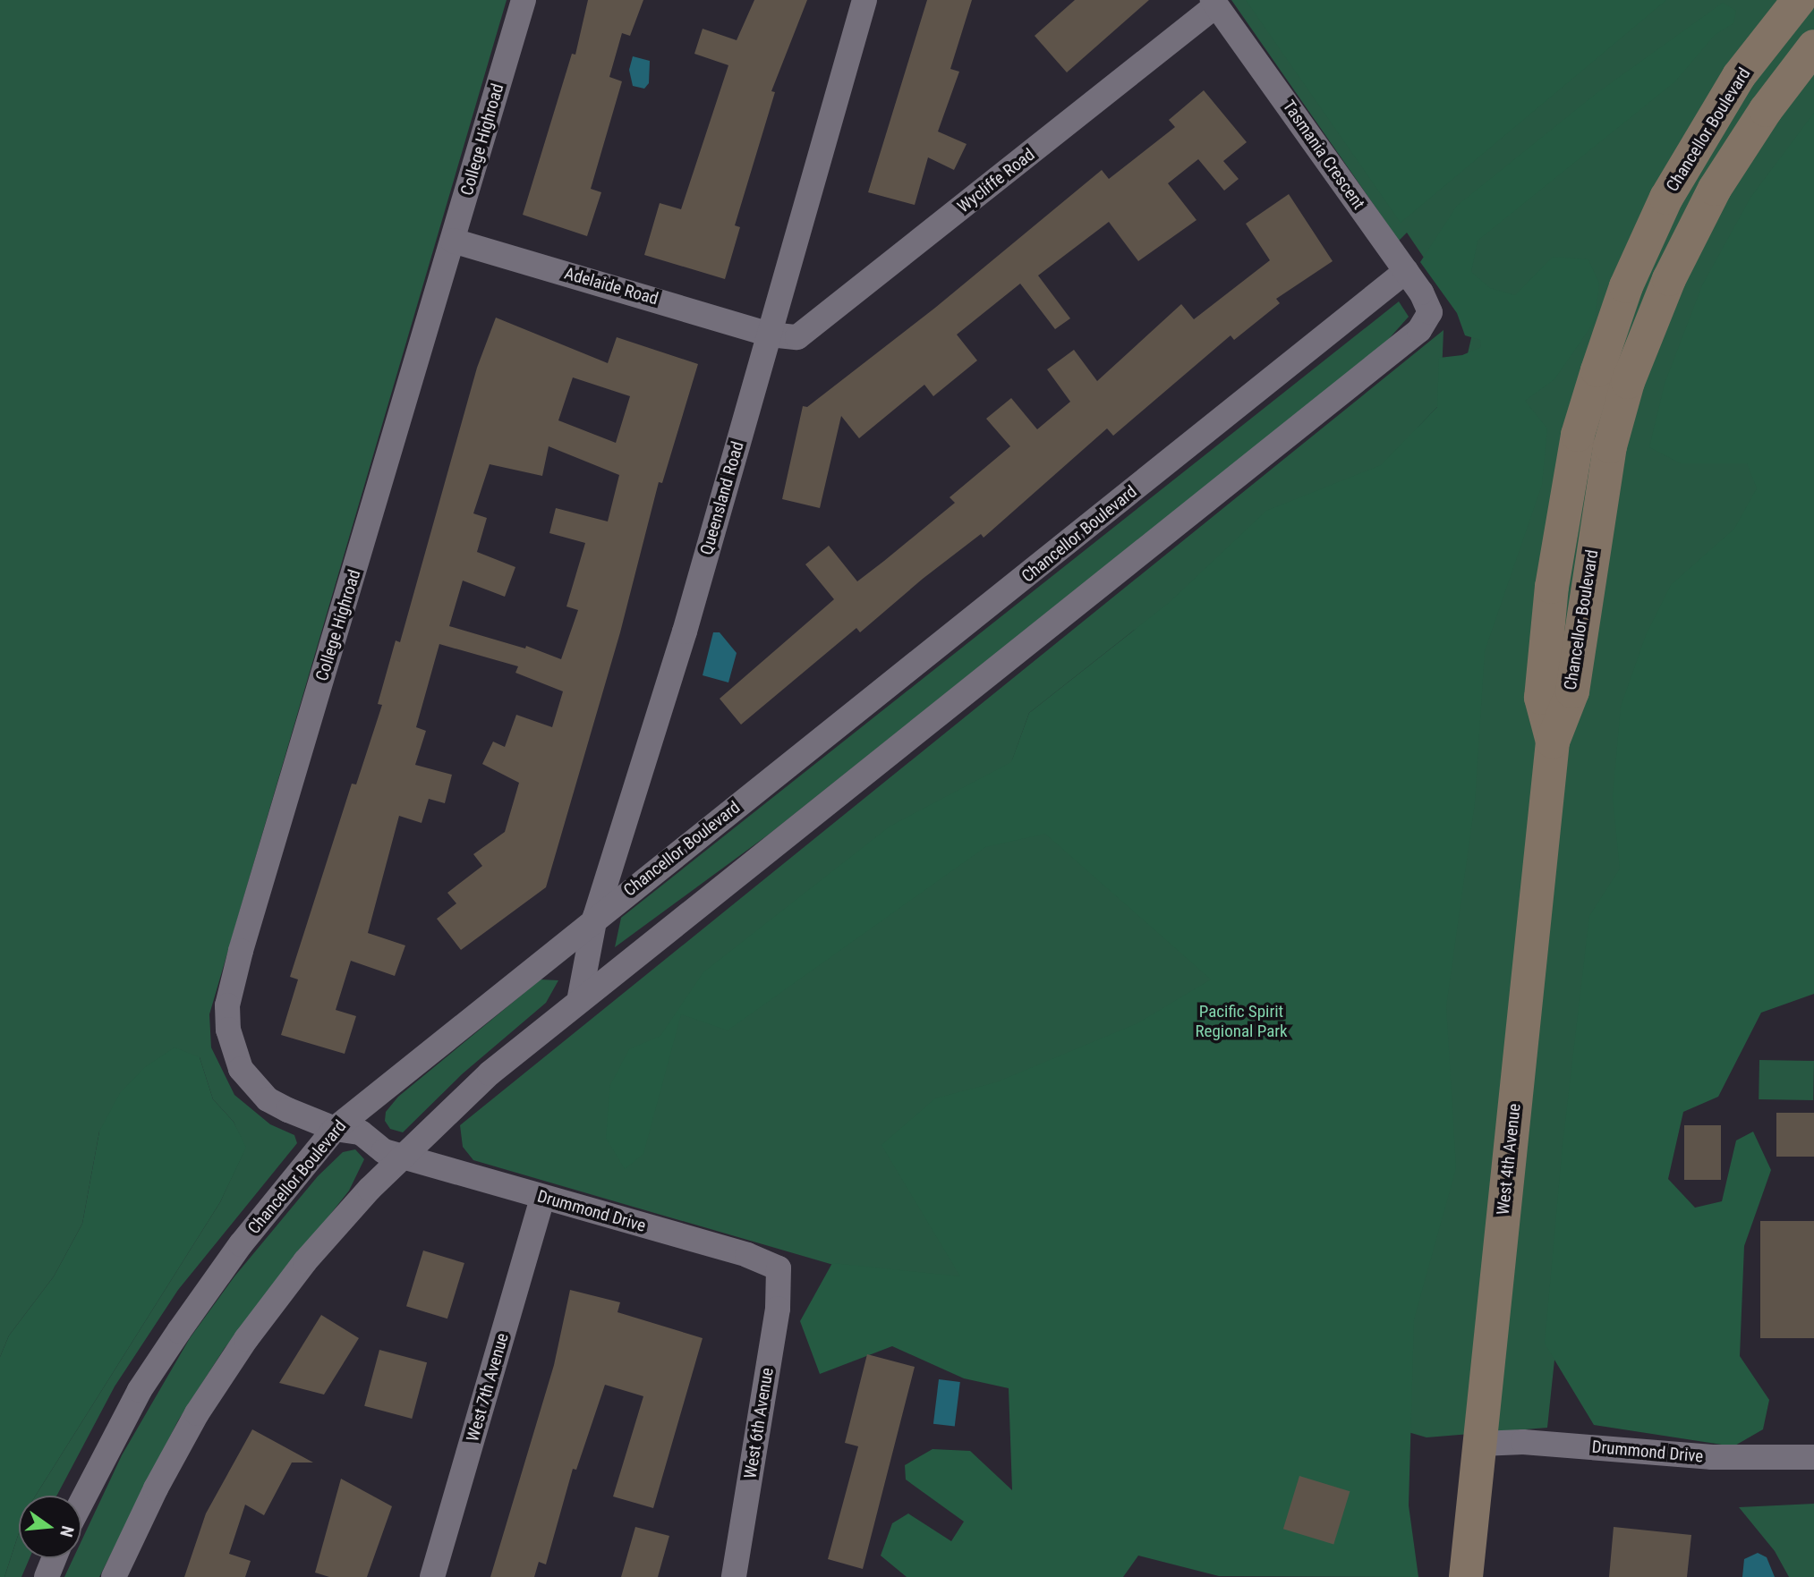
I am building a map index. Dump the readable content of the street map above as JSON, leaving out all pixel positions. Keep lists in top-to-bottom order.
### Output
{
  "streets": {
    "main road": ["Chancellor Boulevard", "West 4th Avenue"],
    "street": [
      "College Highroad",
      "Tasmania Crescent",
      "Wycliffe Road",
      "Adelaide Road",
      "Queensland Road",
      "Drummond Drive",
      "West 7th Avenue",
      "West 6th Avenue"
    ]
  },
  "crossings": [
    ["Chancellor Boulevard", "College Highroad"],
    ["Chancellor Boulevard", "Tasmania Crescent"],
    ["Chancellor Boulevard", "Queensland Road"],
    ["Chancellor Boulevard", "West 4th Avenue"],
    ["College Highroad", "Adelaide Road"],
    ["College Highroad", "Drummond Drive"],
    ["Tasmania Crescent", "Wycliffe Road"],
    ["Tasmania Crescent", "Queensland Road"],
    ["Wycliffe Road", "Adelaide Road"],
    ["Wycliffe Road", "Queensland Road"],
    ["Adelaide Road", "Queensland Road"],
    ["West 4th Avenue", "Drummond Drive"],
    ["Drummond Drive", "West 7th Avenue"],
    ["Drummond Drive", "West 6th Avenue"]
  ],
  "parks": ["Pacific Spirit Regional Park"],
  "north": "right"
}
